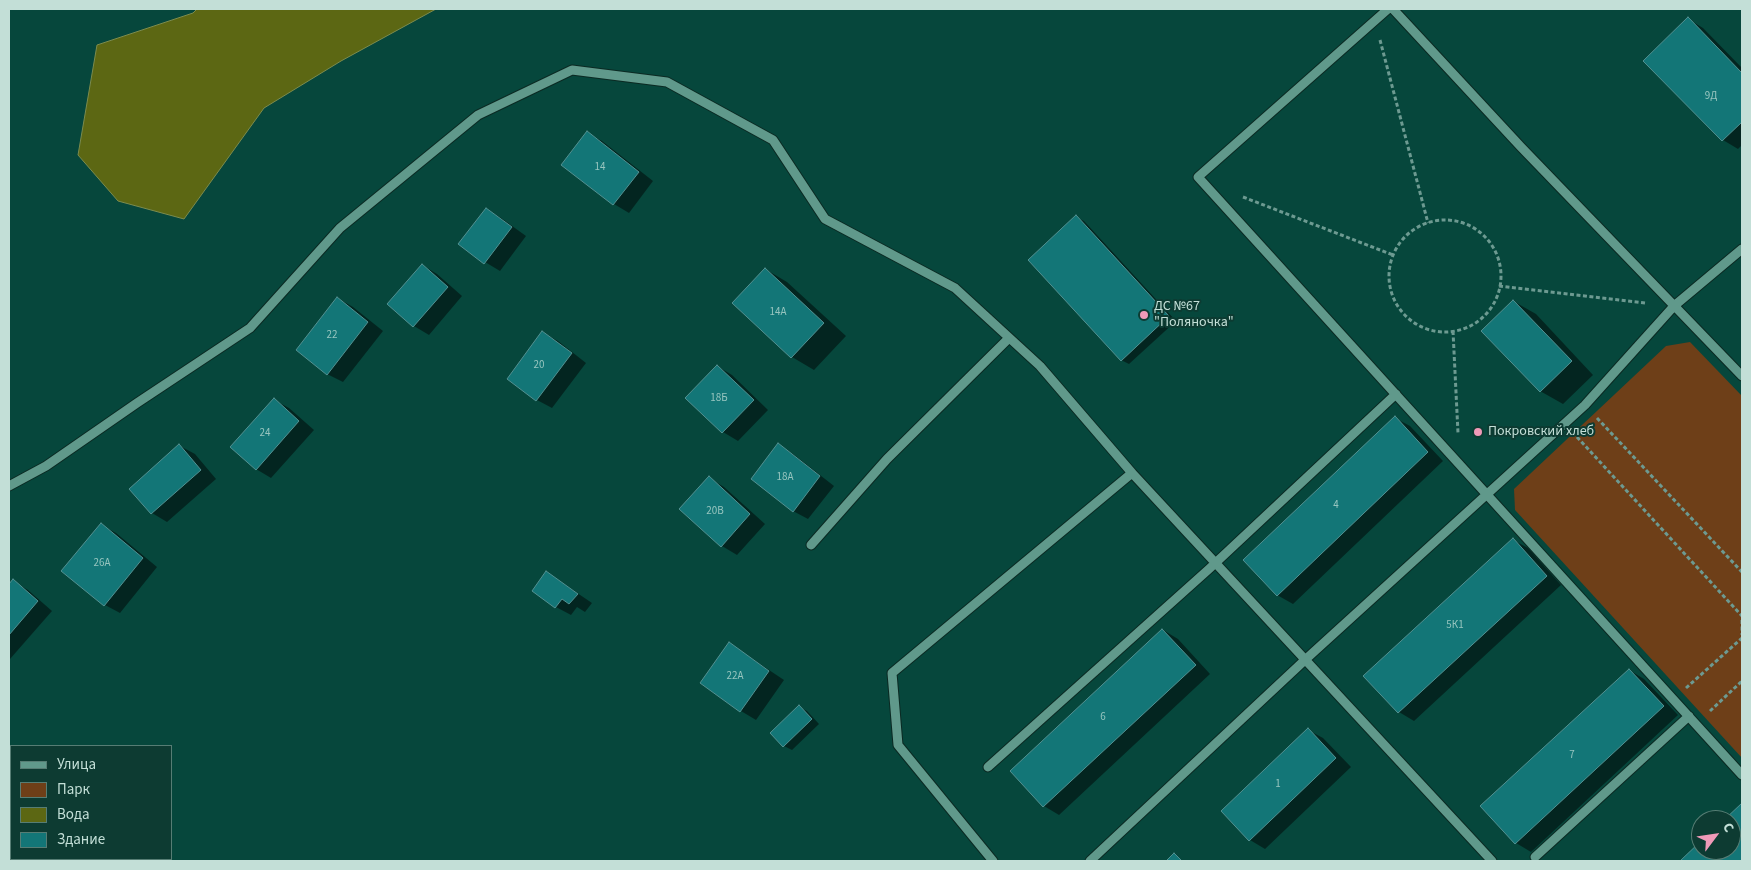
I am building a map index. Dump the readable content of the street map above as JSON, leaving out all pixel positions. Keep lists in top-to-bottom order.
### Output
{
  "places": ["ДС №67 \"Поляночка\"", "Покровский хлеб"],
  "house_numbers": [
    "9Д",
    "14",
    "14А",
    "22",
    "20",
    "18Б",
    "24",
    "18А",
    "4",
    "20В",
    "26А",
    "5К1",
    "22А",
    "6",
    "7",
    "1"
  ],
  "legend": [
    "Улица",
    "Парк",
    "Вода",
    "Здание"
  ],
  "north": "top right"
}
